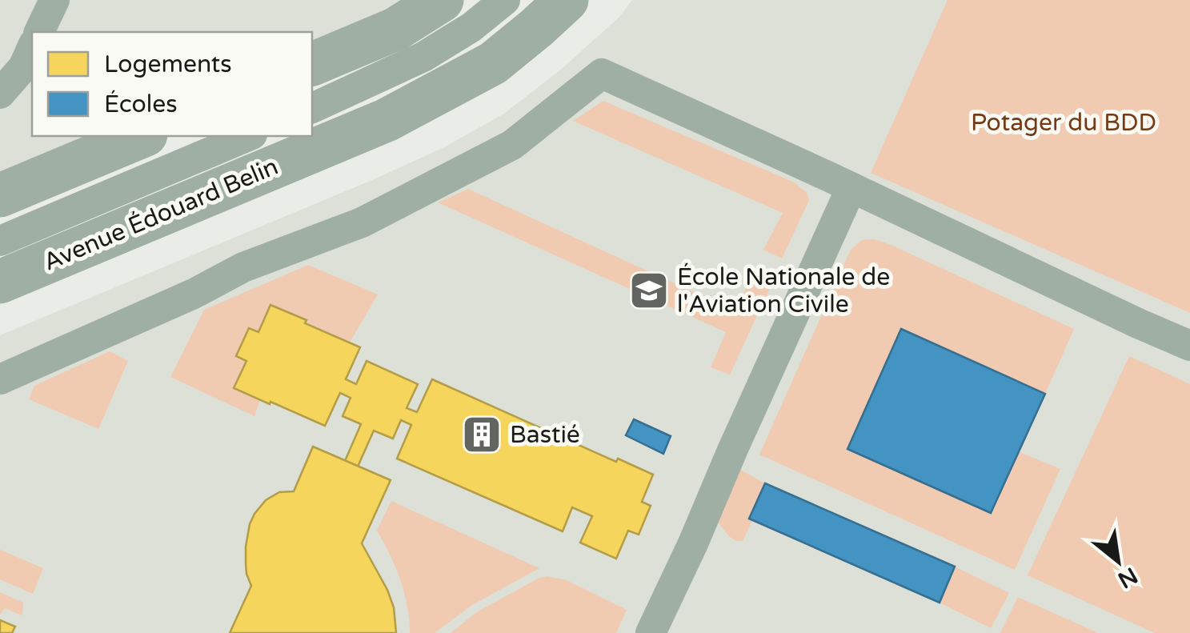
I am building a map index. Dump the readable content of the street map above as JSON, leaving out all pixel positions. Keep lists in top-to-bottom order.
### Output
{
  "streets": {
    "street": ["Avenue Édouard Belin"]
  },
  "parks": ["Potager du BDD"],
  "places": {
    "school or university": ["École Nationale de l'Aviation Civile"],
    "building": ["Bastié"]
  },
  "legend": ["Logements", "Écoles"],
  "north": "bottom right"
}
